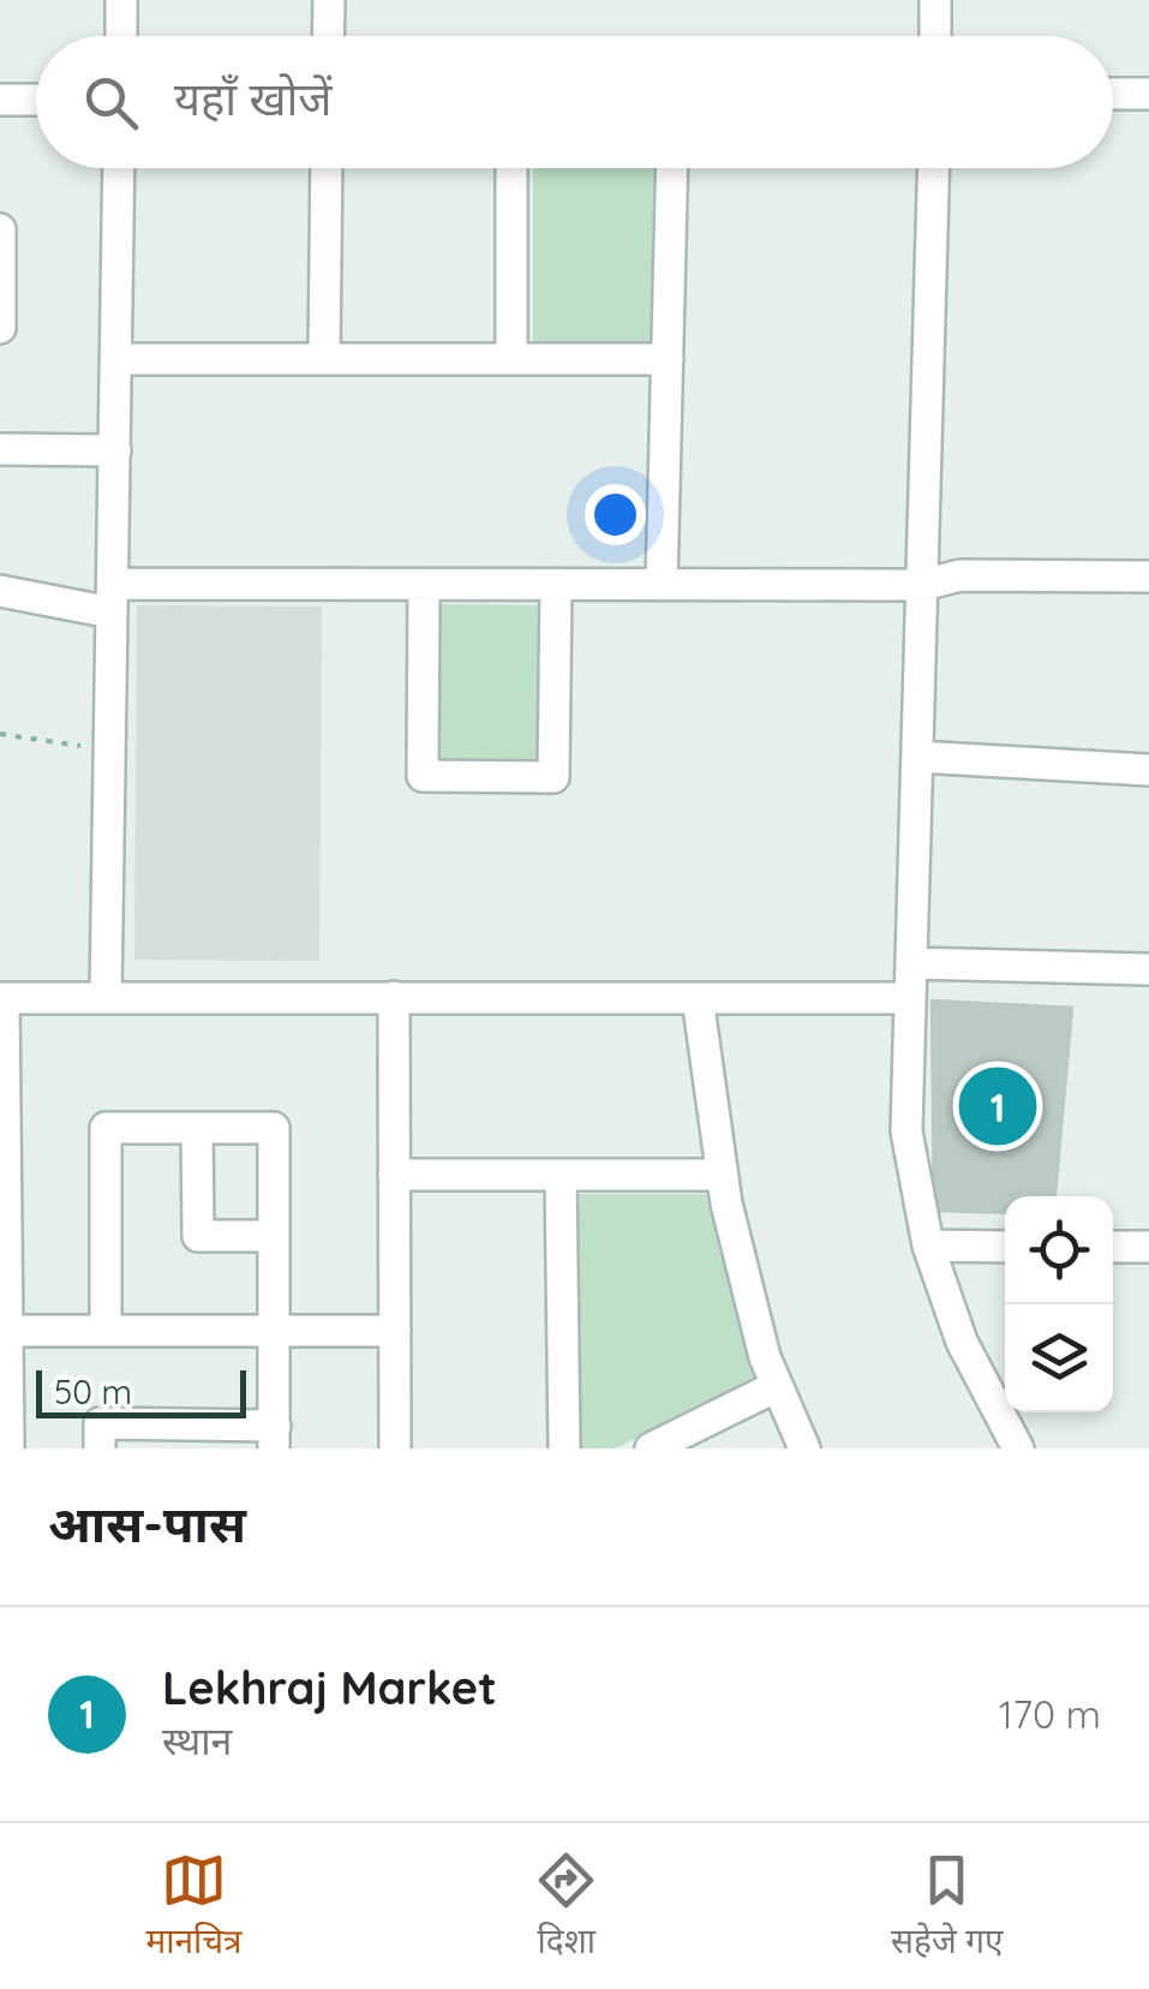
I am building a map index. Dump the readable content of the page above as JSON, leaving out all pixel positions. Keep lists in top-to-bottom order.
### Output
{
  "scale_bar": "50 m",
  "page": {
    "search": "यहाँ खोजें",
    "pins": "1",
    "scale": "50 m",
    "heading": "आस-पास",
    "list": [
      {
        "mark": "1",
        "name": "Lekhraj Market",
        "note": "स्थान",
        "value": "170 m"
      }
    ],
    "nav": ["मानचित्र", "दिशा", "सहेजे गए"]
  }
}
